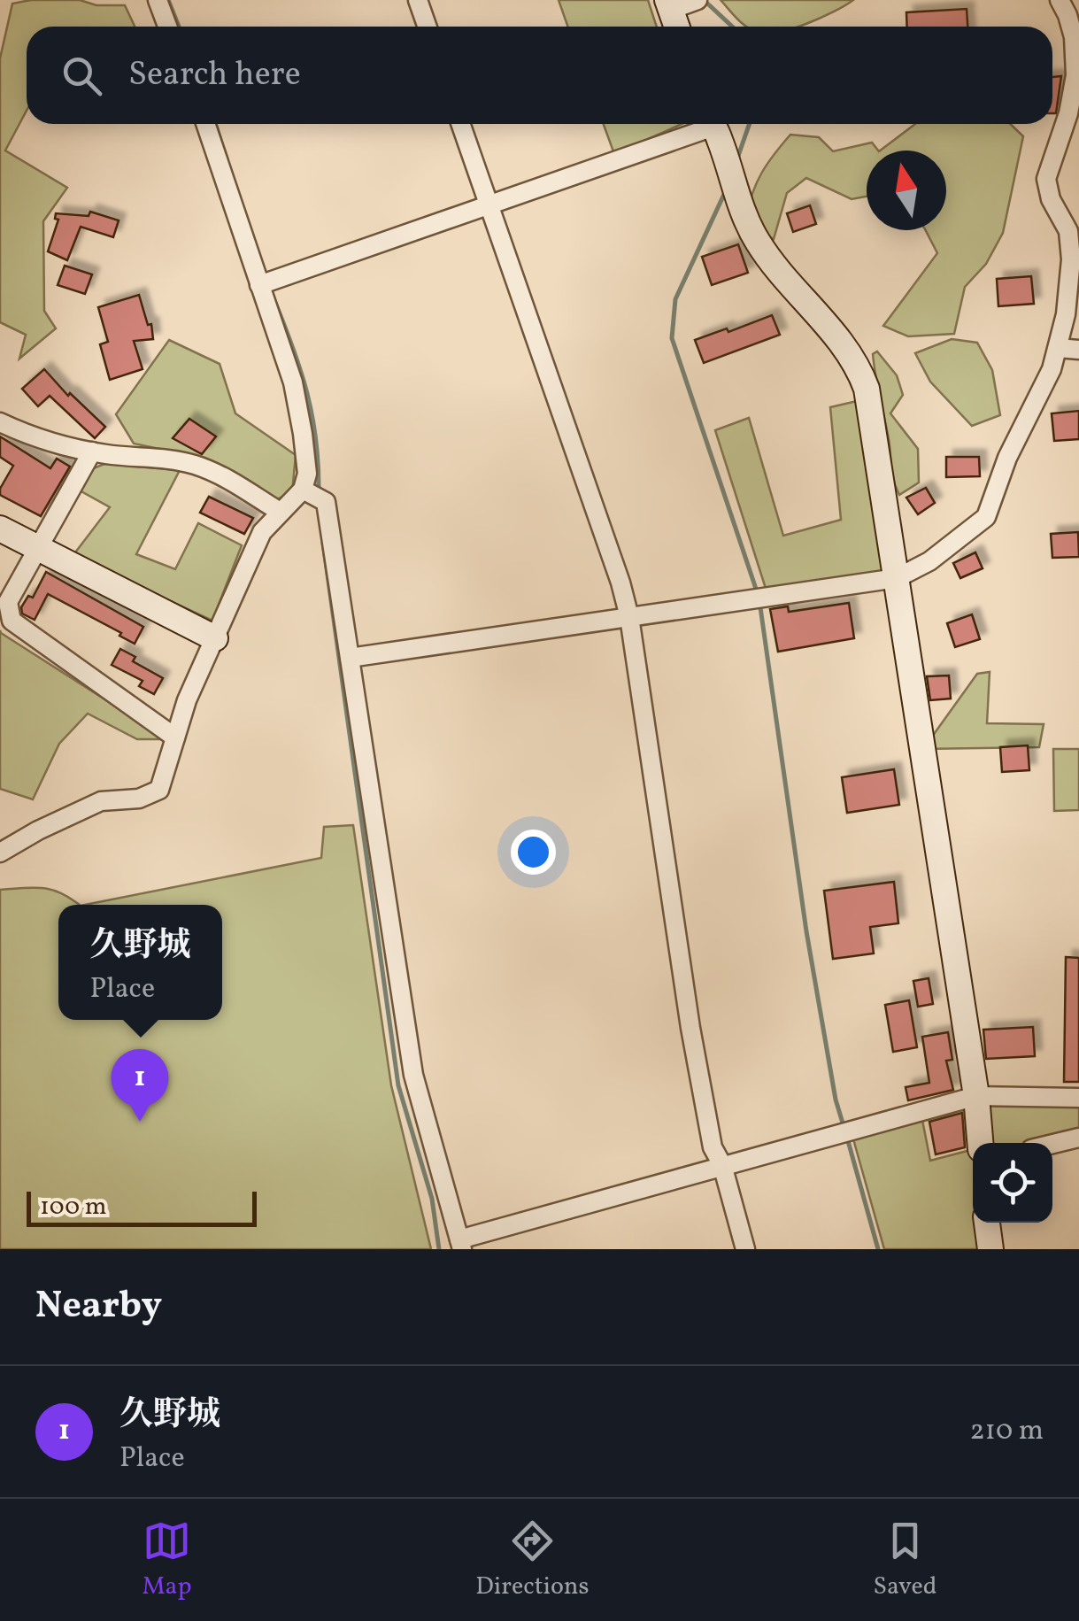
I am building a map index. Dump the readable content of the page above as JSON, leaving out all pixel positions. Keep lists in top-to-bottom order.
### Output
{
  "scale_bar": "100 m",
  "north": "top",
  "page": {
    "search": "Search here",
    "popup": ["久野城", "Place"],
    "pins": "1",
    "scale": "100 m",
    "heading": "Nearby",
    "list": [
      {
        "mark": "1",
        "name": "久野城",
        "note": "Place",
        "value": "210 m"
      }
    ],
    "nav": ["Map", "Directions", "Saved"]
  }
}
